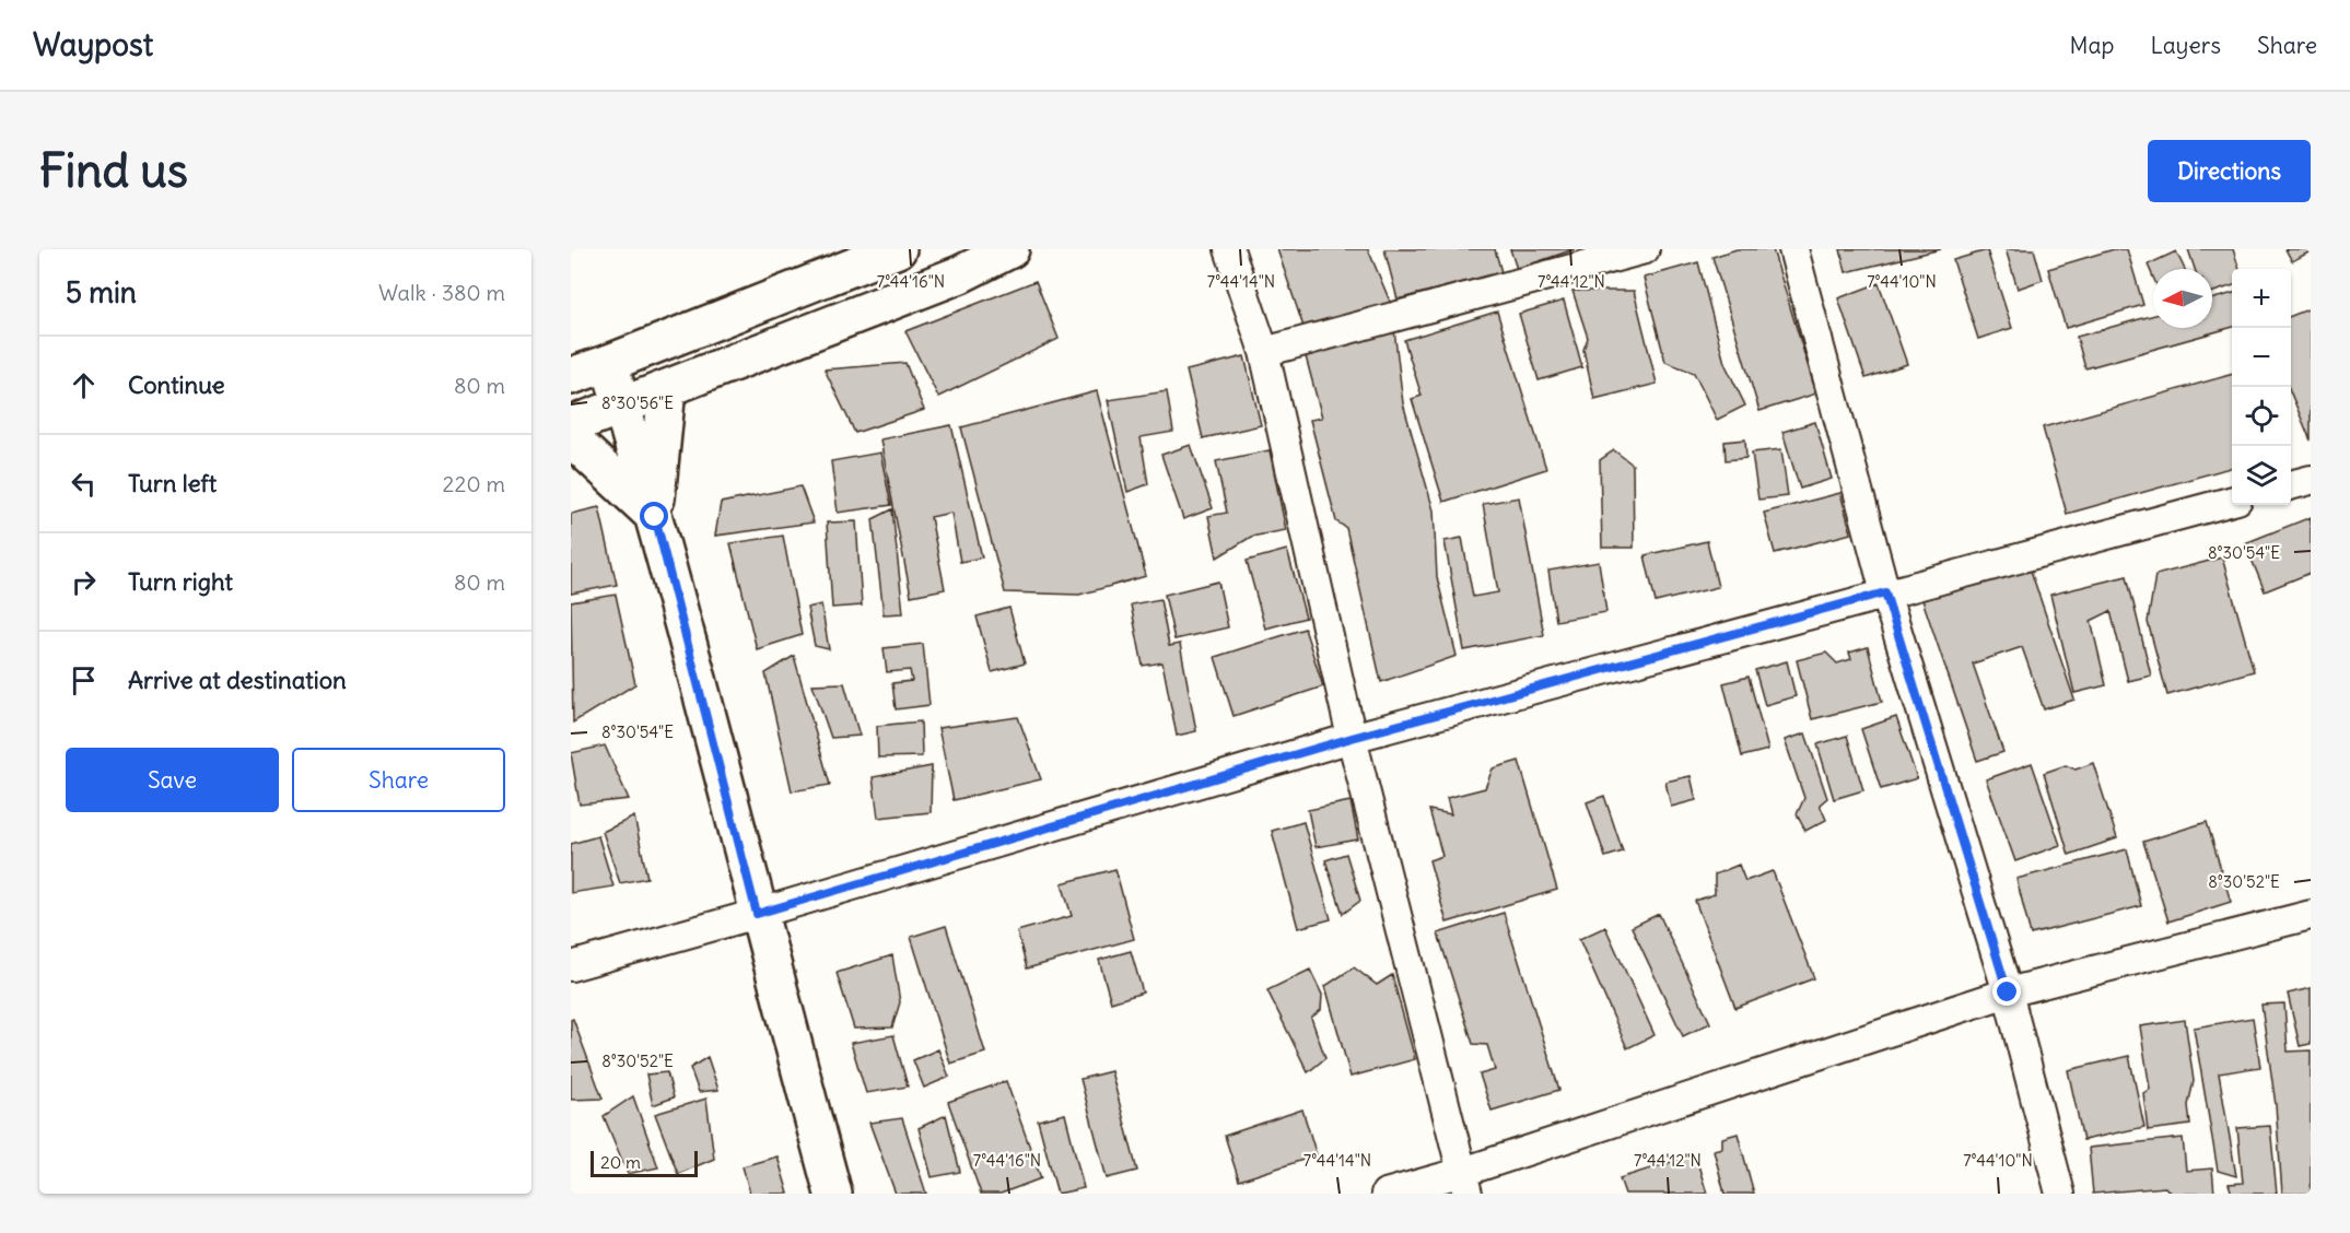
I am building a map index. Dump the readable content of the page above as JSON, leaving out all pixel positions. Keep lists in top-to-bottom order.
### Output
{
  "scale_bar": "20 m",
  "north": "left",
  "page": {
    "header": "Waypost",
    "nav": ["Map", "Layers", "Share"],
    "buttons": [
      "Directions",
      ["Save", "Share"]
    ],
    "title": "Find us",
    "heading": ["5 min", "Walk · 380 m"],
    "map_buttons": ["+", "−"],
    "list": [
      ["Continue", "80 m"],
      ["Turn left", "220 m"],
      ["Turn right", "80 m"],
      "Arrive at destination"
    ],
    "scale": "20 m"
  },
  "coordinates": [
    "7°44'16\"N",
    "7°44'14\"N",
    "7°44'12\"N",
    "7°44'10\"N",
    "8°30'56\"E",
    "8°30'54\"E",
    "8°30'52\"E"
  ]
}
